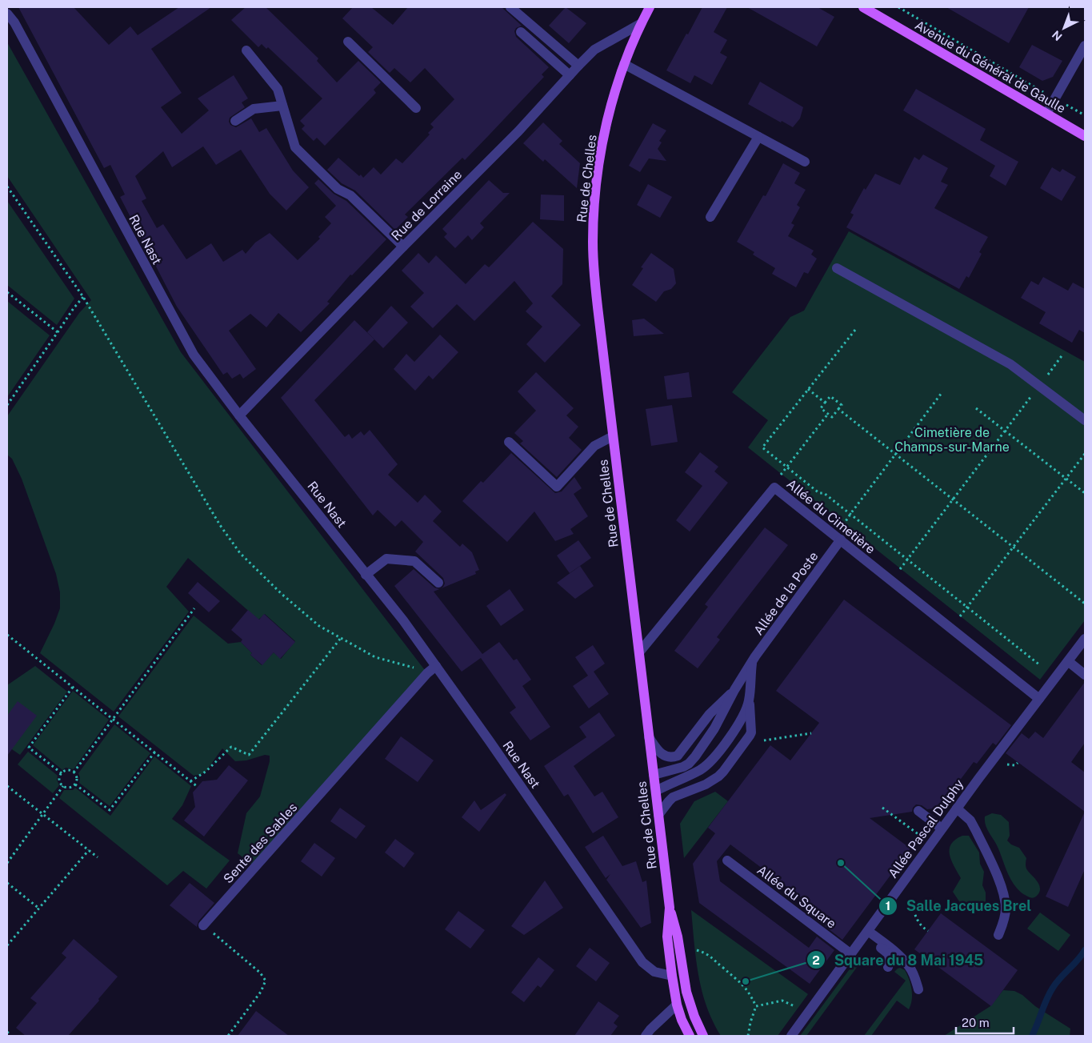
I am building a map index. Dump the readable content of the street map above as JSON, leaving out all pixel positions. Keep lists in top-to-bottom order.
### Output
{
  "streets": {
    "main road": ["Avenue du Général de Gaulle", "Rue de Chelles"],
    "street": [
      "Rue de Lorraine",
      "Rue Nast",
      "Allée du Cimetière",
      "Allée de la Poste",
      "Allée Pascal Dulphy",
      "Sente des Sables",
      "Allée du Square"
    ]
  },
  "crossings": [
    ["Rue de Chelles", "Rue de Lorraine"],
    ["Rue de Chelles", "Rue Nast"],
    ["Rue de Chelles", "Allée du Cimetière"],
    ["Rue de Chelles", "Allée de la Poste"],
    ["Rue de Lorraine", "Rue Nast"],
    ["Rue Nast", "Sente des Sables"],
    ["Allée du Cimetière", "Allée de la Poste"],
    ["Allée du Cimetière", "Allée Pascal Dulphy"],
    ["Allée Pascal Dulphy", "Allée du Square"]
  ],
  "parks": ["Cimetière de Champs-sur-Marne"],
  "places": ["Salle Jacques Brel", "Square du 8 Mai 1945"],
  "scale_bar": "20 m",
  "north": "bottom left"
}
